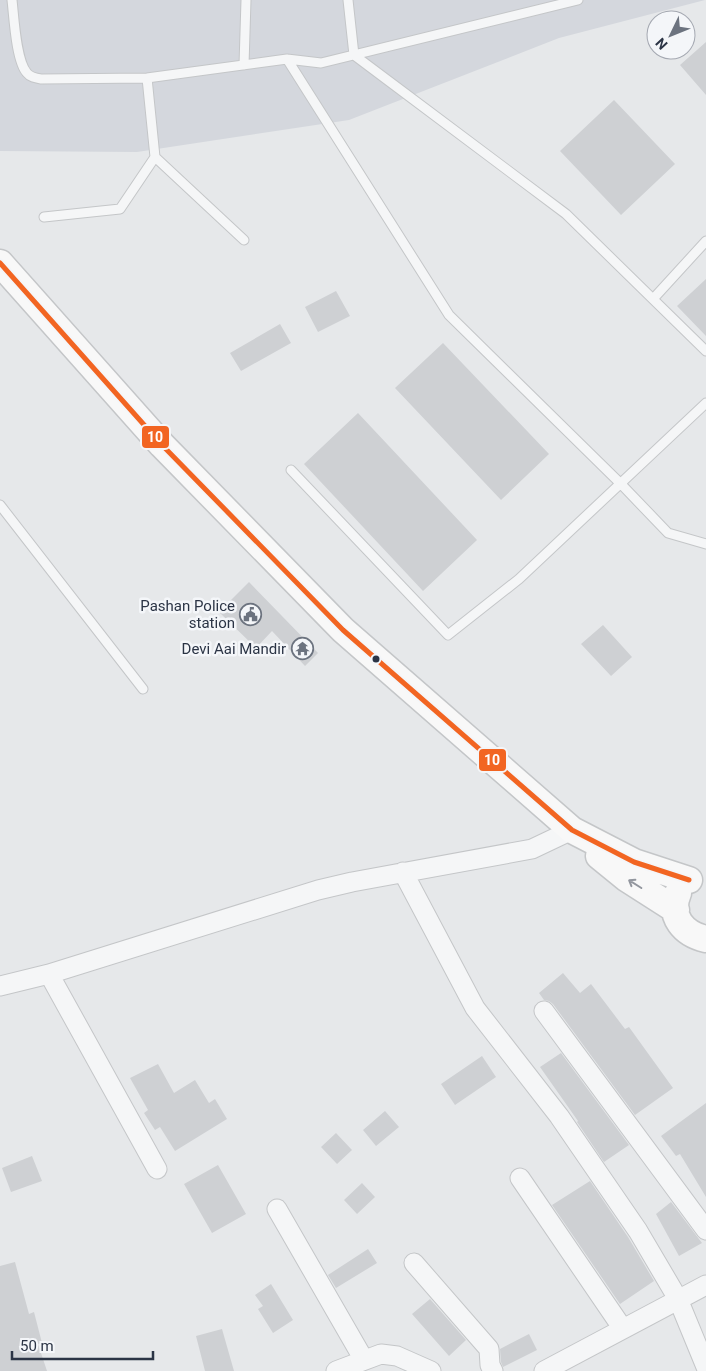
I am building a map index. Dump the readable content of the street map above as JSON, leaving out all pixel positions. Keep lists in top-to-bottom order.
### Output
{
  "places": {
    "public building": ["Pashan Police station"],
    "temple": ["Devi Aai Mandir"]
  },
  "lines": ["transit line 10"],
  "scale_bar": "50 m",
  "north": "bottom left"
}
